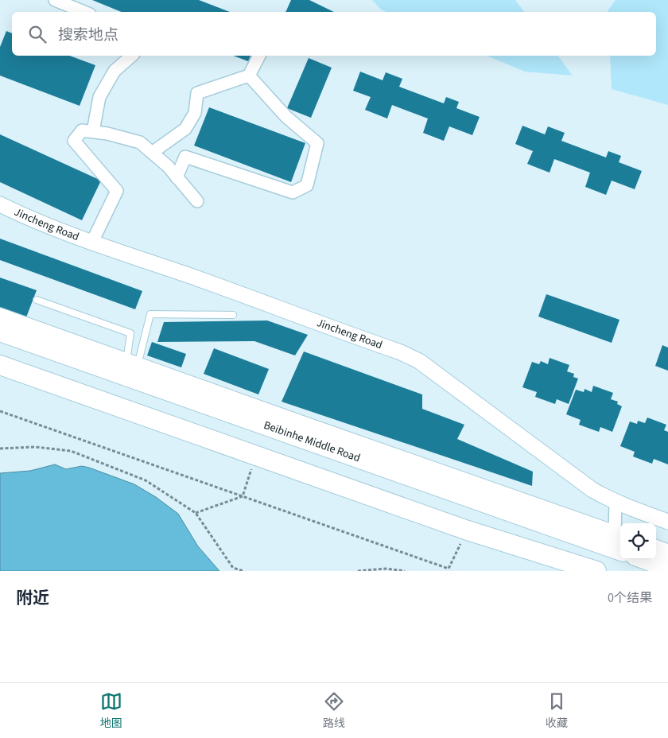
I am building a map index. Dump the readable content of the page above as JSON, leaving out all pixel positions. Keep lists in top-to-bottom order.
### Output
{
  "streets": {
    "main road": ["Beibinhe Middle Road"],
    "street": ["Jincheng Road"]
  },
  "page": {
    "search": "搜索地点",
    "heading": ["附近", "0个结果"],
    "nav": ["地图", "路线", "收藏"]
  }
}
